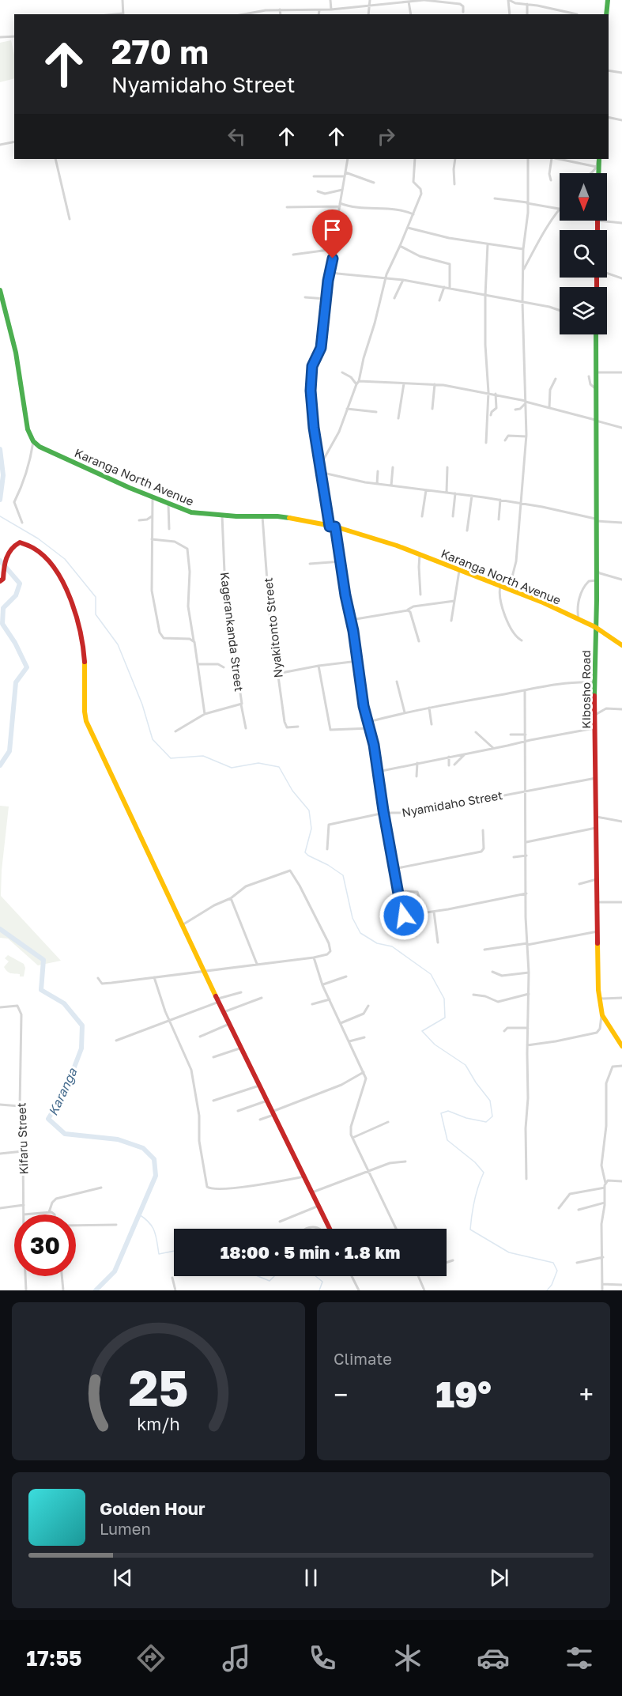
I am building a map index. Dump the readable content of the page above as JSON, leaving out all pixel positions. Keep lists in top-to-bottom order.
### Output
{
  "streets": {
    "street": [
      "Karanga North Avenue",
      "Nyakitonto Street",
      "Kagerankanda Street",
      "Kibosho Road",
      "Nyamidaho Street",
      "Kifaru Street"
    ]
  },
  "crossings": [
    ["Karanga North Avenue", "Nyakitonto Street"],
    ["Karanga North Avenue", "Kagerankanda Street"],
    ["Karanga North Avenue", "Kibosho Road"],
    ["Karanga North Avenue", "Nyamidaho Street"],
    ["Kibosho Road", "Nyamidaho Street"]
  ],
  "water": ["Karanga"],
  "north": "bottom",
  "page": {
    "turn": ["270 m", "Nyamidaho Street"],
    "limit": "30",
    "trip": "18:00 · 5 min · 1.8 km",
    "tile": "Climate",
    "heat": ["−", "19°", "+"],
    "song": ["Golden Hour", "Lumen"],
    "tabs": "17:55",
    "gauge": ["25", "km/h"]
  }
}
